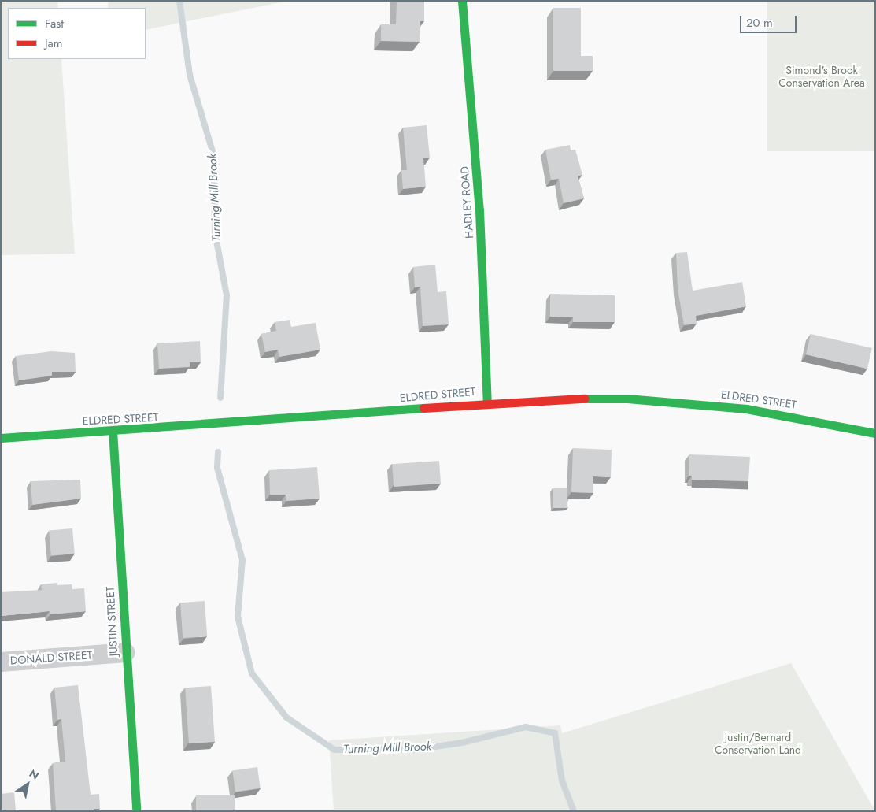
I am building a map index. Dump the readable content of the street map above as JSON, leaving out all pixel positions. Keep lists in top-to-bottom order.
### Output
{
  "streets": {
    "street": [
      "HADLEY ROAD",
      "ELDRED STREET",
      "JUSTIN STREET",
      "DONALD STREET"
    ]
  },
  "crossings": [
    ["HADLEY ROAD", "ELDRED STREET"],
    ["ELDRED STREET", "JUSTIN STREET"],
    ["JUSTIN STREET", "DONALD STREET"]
  ],
  "water": ["Turning Mill Brook"],
  "parks": ["Simond's Brook Conservation Area", "Justin/Bernard Conservation Land"],
  "legend": ["Fast", "Jam"],
  "scale_bar": "20 m",
  "north": "top right"
}
